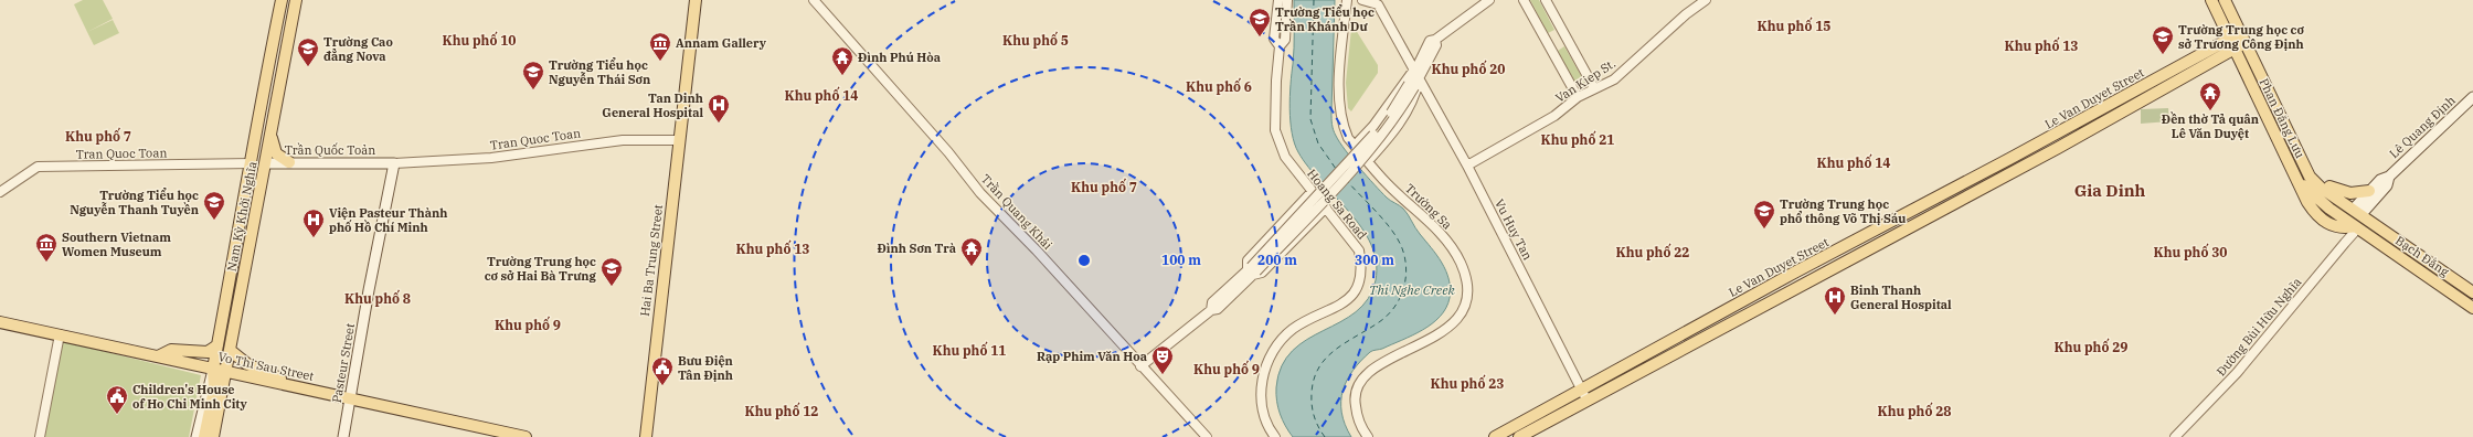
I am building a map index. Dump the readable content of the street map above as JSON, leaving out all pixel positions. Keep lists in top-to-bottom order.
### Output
{
  "streets": {
    "main road": [
      "Le Van Duyet Street",
      "Phan Đăng Lưu",
      "Lê Quang Định",
      "Trần Quốc Toản",
      "Nam Kỳ Khởi Nghĩa",
      "Bạch Đằng",
      "Hai Ba Trung Street",
      "Pasteur Street",
      "Vo Thi Sau Street"
    ],
    "street": [
      "Van Kiep St.",
      "Tran Quoc Toan",
      "Hoang Sa Road",
      "Trường Sa",
      "Trần Quang Khải",
      "Vu Huy Tan",
      "Đường Bùi Hữu Nghĩa"
    ]
  },
  "crossings": [
    ["Van Kiep St.", "Vu Huy Tan"],
    ["Le Van Duyet Street", "Phan Đăng Lưu"],
    ["Le Van Duyet Street", "Vu Huy Tan"],
    ["Phan Đăng Lưu", "Lê Quang Định"],
    ["Phan Đăng Lưu", "Bạch Đằng"],
    ["Phan Đăng Lưu", "Đường Bùi Hữu Nghĩa"],
    ["Lê Quang Định", "Bạch Đằng"],
    ["Tran Quoc Toan", "Trần Quốc Toản"],
    ["Tran Quoc Toan", "Nam Kỳ Khởi Nghĩa"],
    ["Tran Quoc Toan", "Hai Ba Trung Street"],
    ["Tran Quoc Toan", "Pasteur Street"],
    ["Trần Quốc Toản", "Nam Kỳ Khởi Nghĩa"],
    ["Trần Quốc Toản", "Pasteur Street"],
    ["Nam Kỳ Khởi Nghĩa", "Vo Thi Sau Street"],
    ["Bạch Đằng", "Đường Bùi Hữu Nghĩa"],
    ["Pasteur Street", "Vo Thi Sau Street"]
  ],
  "districts": [
    "Khu phố 15",
    "Khu phố 10",
    "Khu phố 5",
    "Khu phố 13",
    "Khu phố 20",
    "Khu phố 6",
    "Khu phố 14",
    "Khu phố 7",
    "Khu phố 21",
    "Khu phố 14",
    "Khu phố 7",
    "Gia Dinh",
    "Khu phố 13",
    "Khu phố 22",
    "Khu phố 30",
    "Khu phố 8",
    "Khu phố 9",
    "Khu phố 29",
    "Khu phố 11",
    "Khu phố 9",
    "Khu phố 23",
    "Khu phố 12",
    "Khu phố 28"
  ],
  "water": ["Thi Nghe Creek"],
  "places": {
    "school or university": [
      "Trường Tiểu học Trần Khánh Dư",
      "Trường Trung học cơ sở Trương Công Định",
      "Trường Cao đẳng Nova",
      "Trường Tiểu học Nguyễn Thái Sơn",
      "Trường Tiểu học Nguyễn Thanh Tuyền",
      "Trường Trung học phổ thông Võ Thị Sáu",
      "Trường Trung học cơ sở Hai Bà Trưng"
    ],
    "museum": ["Annam Gallery", "Southern Vietnam Women Museum"],
    "temple": ["Đình Phú Hòa", "Đền thờ Tả quân Lê Văn Duyệt", "Đình Sơn Trà"],
    "hospital": ["Tan Dinh General Hospital", "Viện Pasteur Thành phố Hồ Chí Minh", "Binh Thanh General Hospital"],
    "theatre": ["Rạp Phim Văn Hoa"],
    "public building": ["Bưu Điện Tân Định", "Children's House of Ho Chi Minh City"]
  },
  "rings": ["100 m", "200 m", "300 m"]
}
